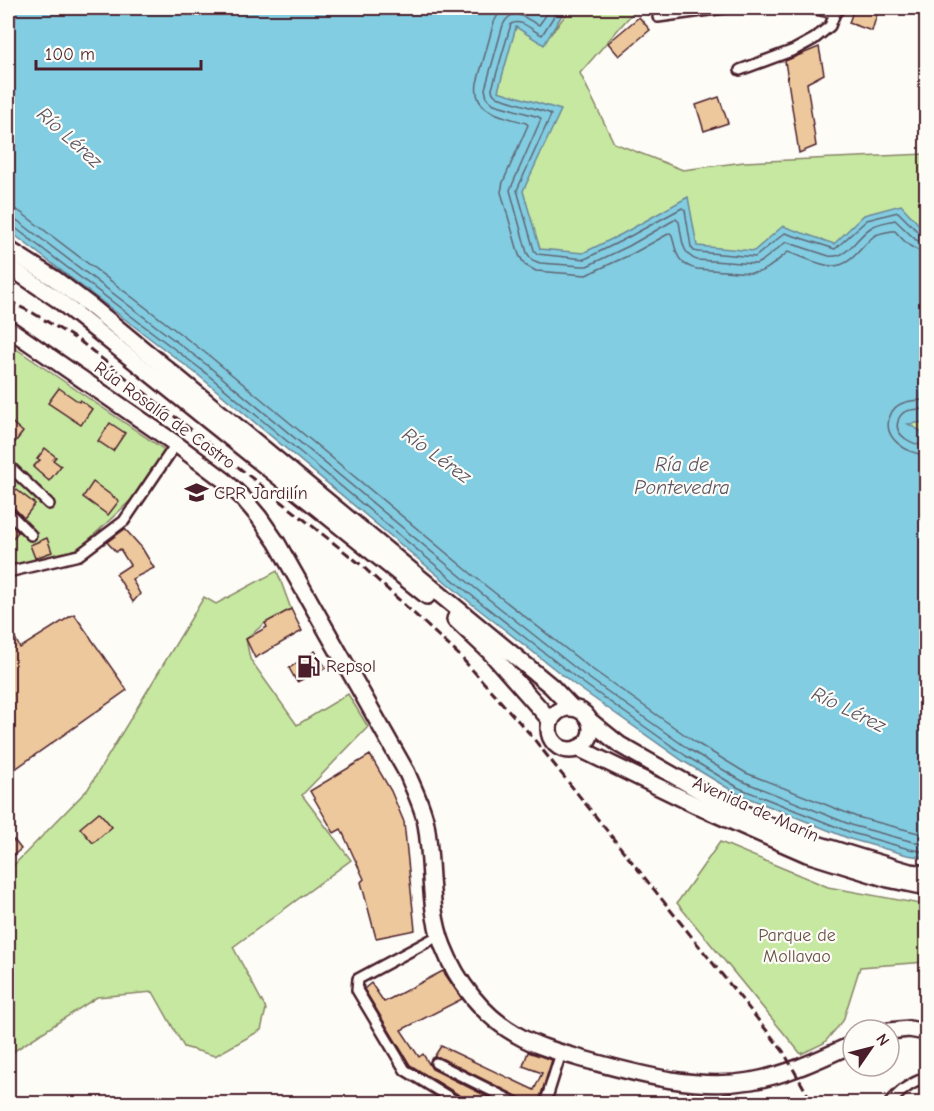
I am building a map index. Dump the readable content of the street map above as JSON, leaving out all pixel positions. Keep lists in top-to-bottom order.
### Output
{
  "streets": {
    "main road": ["Rúa Rosalía de Castro", "Avenida de Marín"]
  },
  "water": ["Río Lérez", "Ría de Pontevedra"],
  "parks": ["Parque de Mollavao"],
  "places": {
    "school or university": ["CPR Jardilín"],
    "fuel station": ["Repsol"]
  },
  "scale_bar": "100 m",
  "north": "top right"
}
